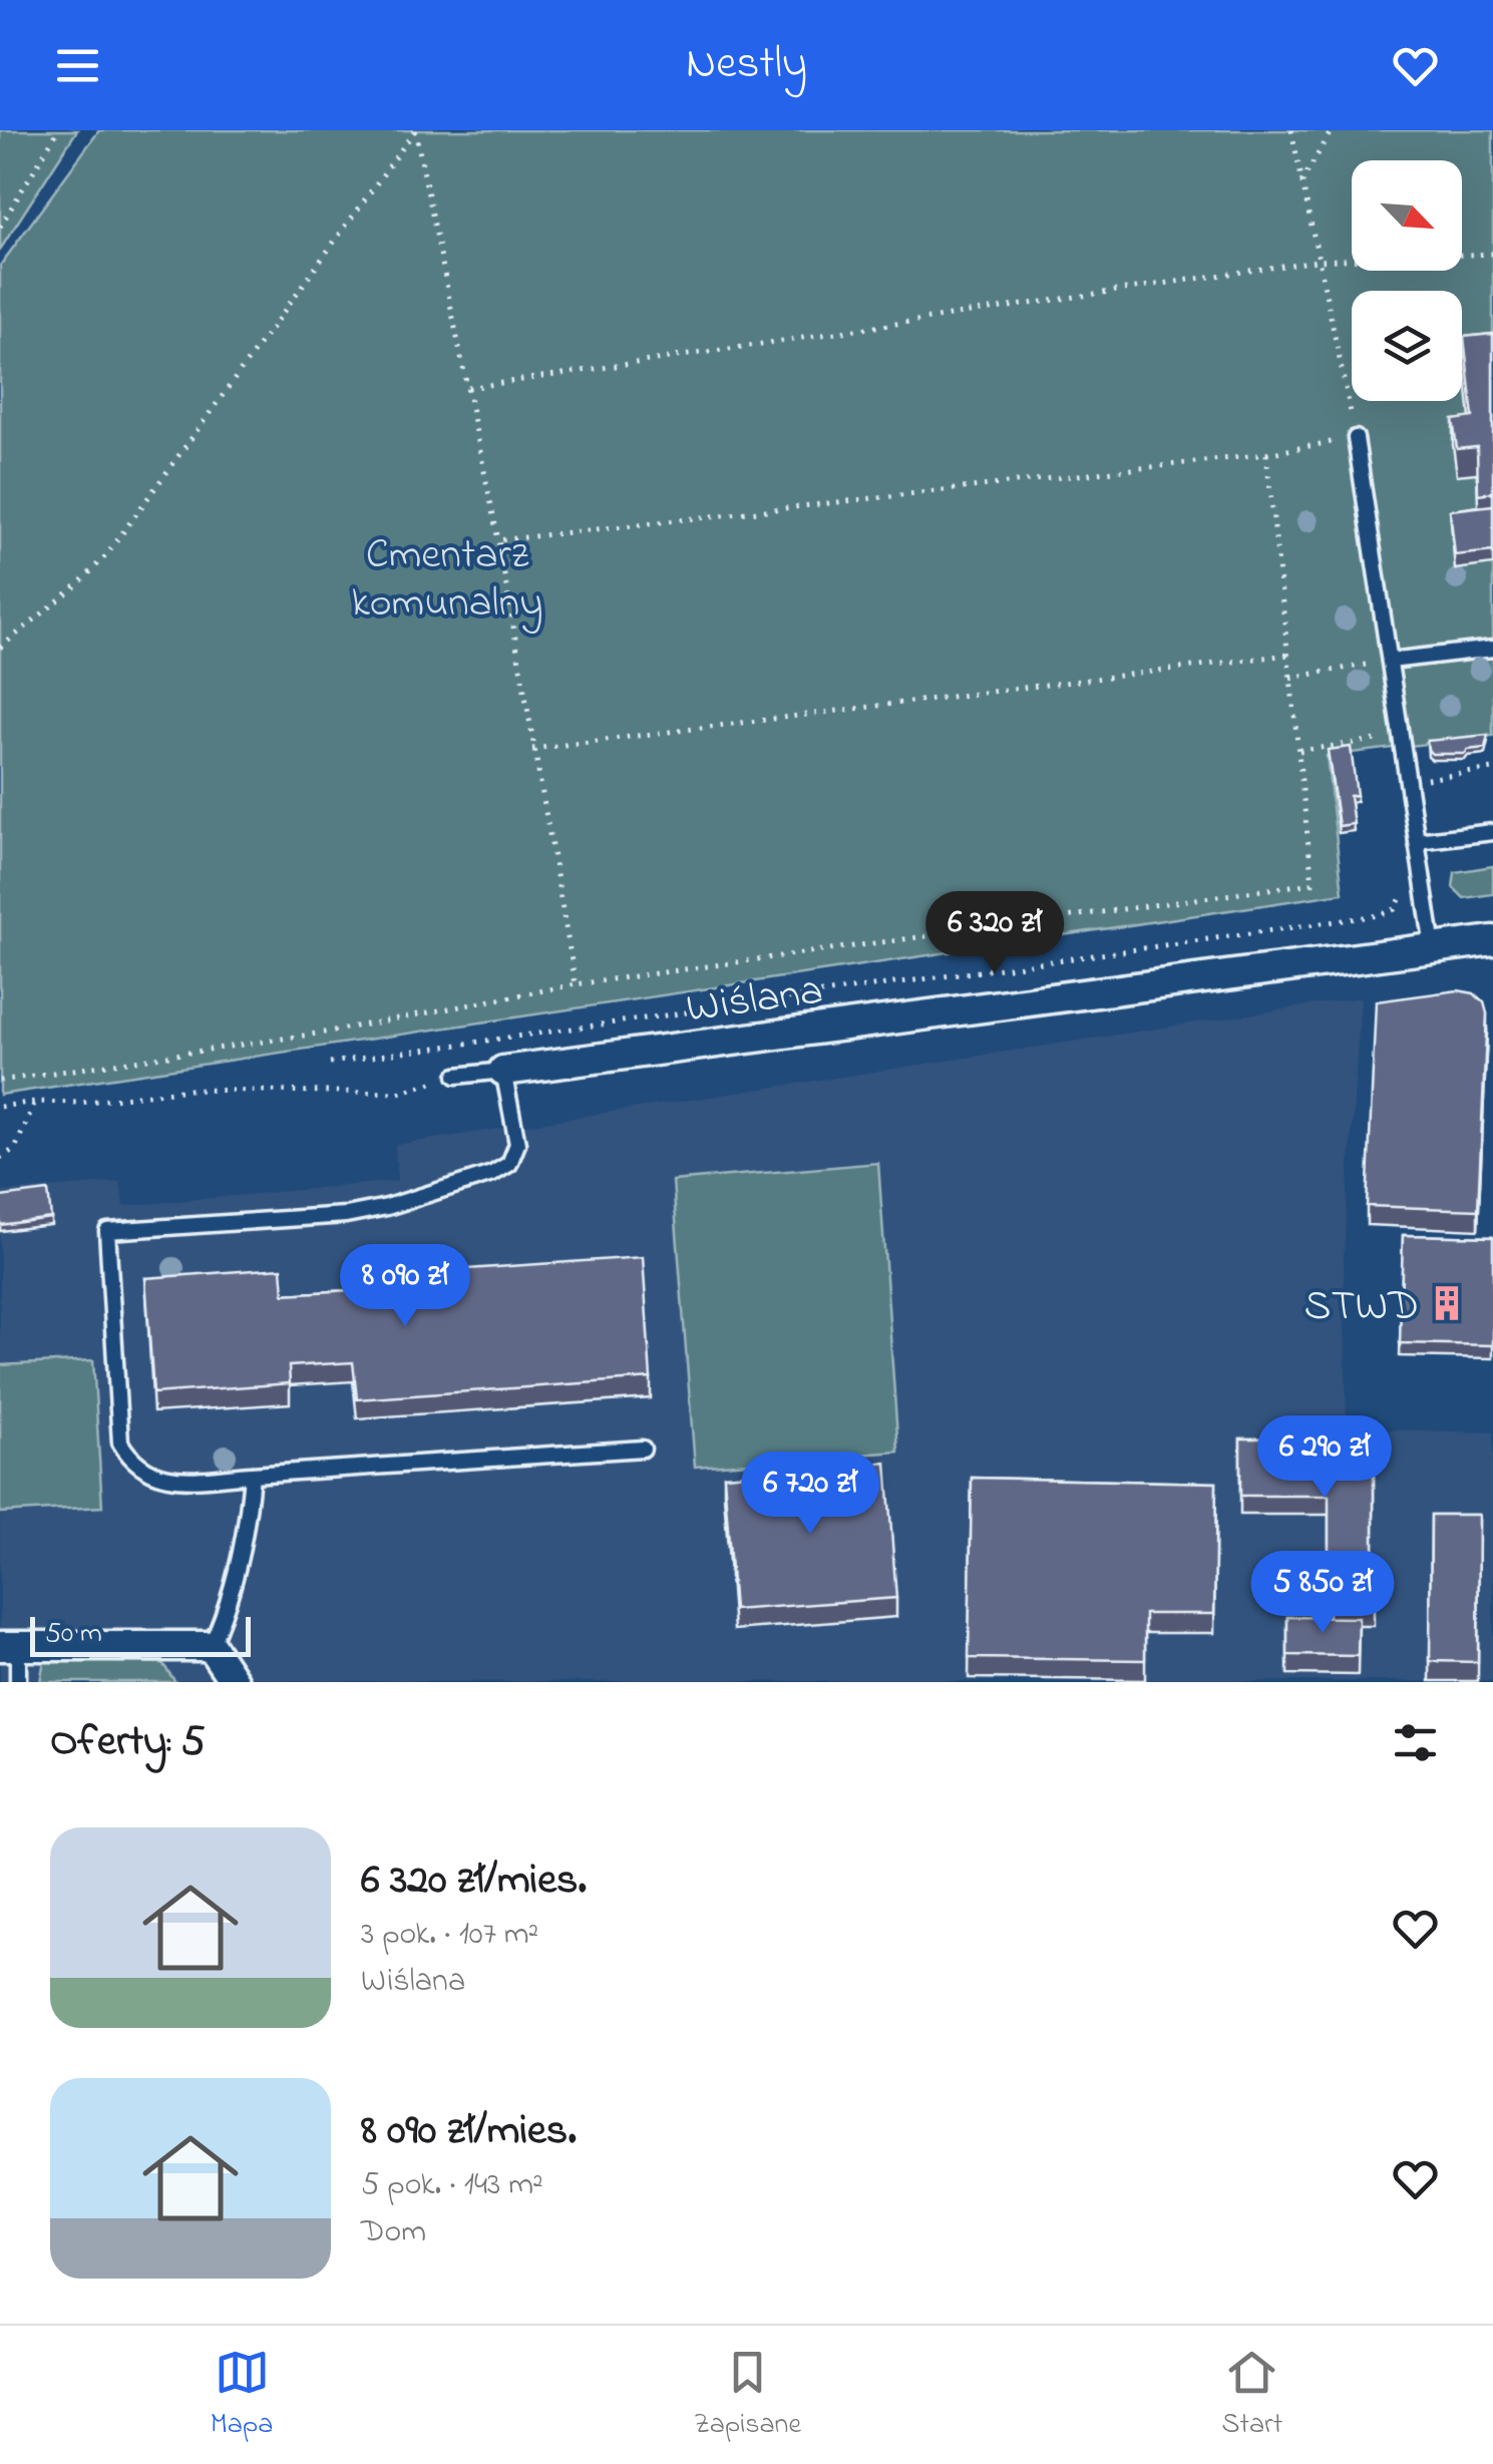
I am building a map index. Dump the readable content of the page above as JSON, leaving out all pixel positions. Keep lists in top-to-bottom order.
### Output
{
  "streets": {
    "street": ["Wiślana"]
  },
  "parks": ["Cmentarz komunalny"],
  "places": {
    "building": ["STWD"]
  },
  "scale_bar": "50 m",
  "north": "bottom right",
  "page": {
    "header": "Nestly",
    "price": [
      "6 320 zł",
      "8 090 zł",
      "6 290 zł",
      "6 720 zł",
      "5 850 zł"
    ],
    "scale": "50 m",
    "heading": "Oferty: 5",
    "list": [
      {
        "name": "6 320 zł/mies.",
        "note": "3 pok. · 107 m² · Wiślana"
      },
      {
        "name": "8 090 zł/mies.",
        "note": "5 pok. · 143 m² · Dom"
      }
    ],
    "tabs": ["Mapa", "Zapisane", "Start"]
  }
}
